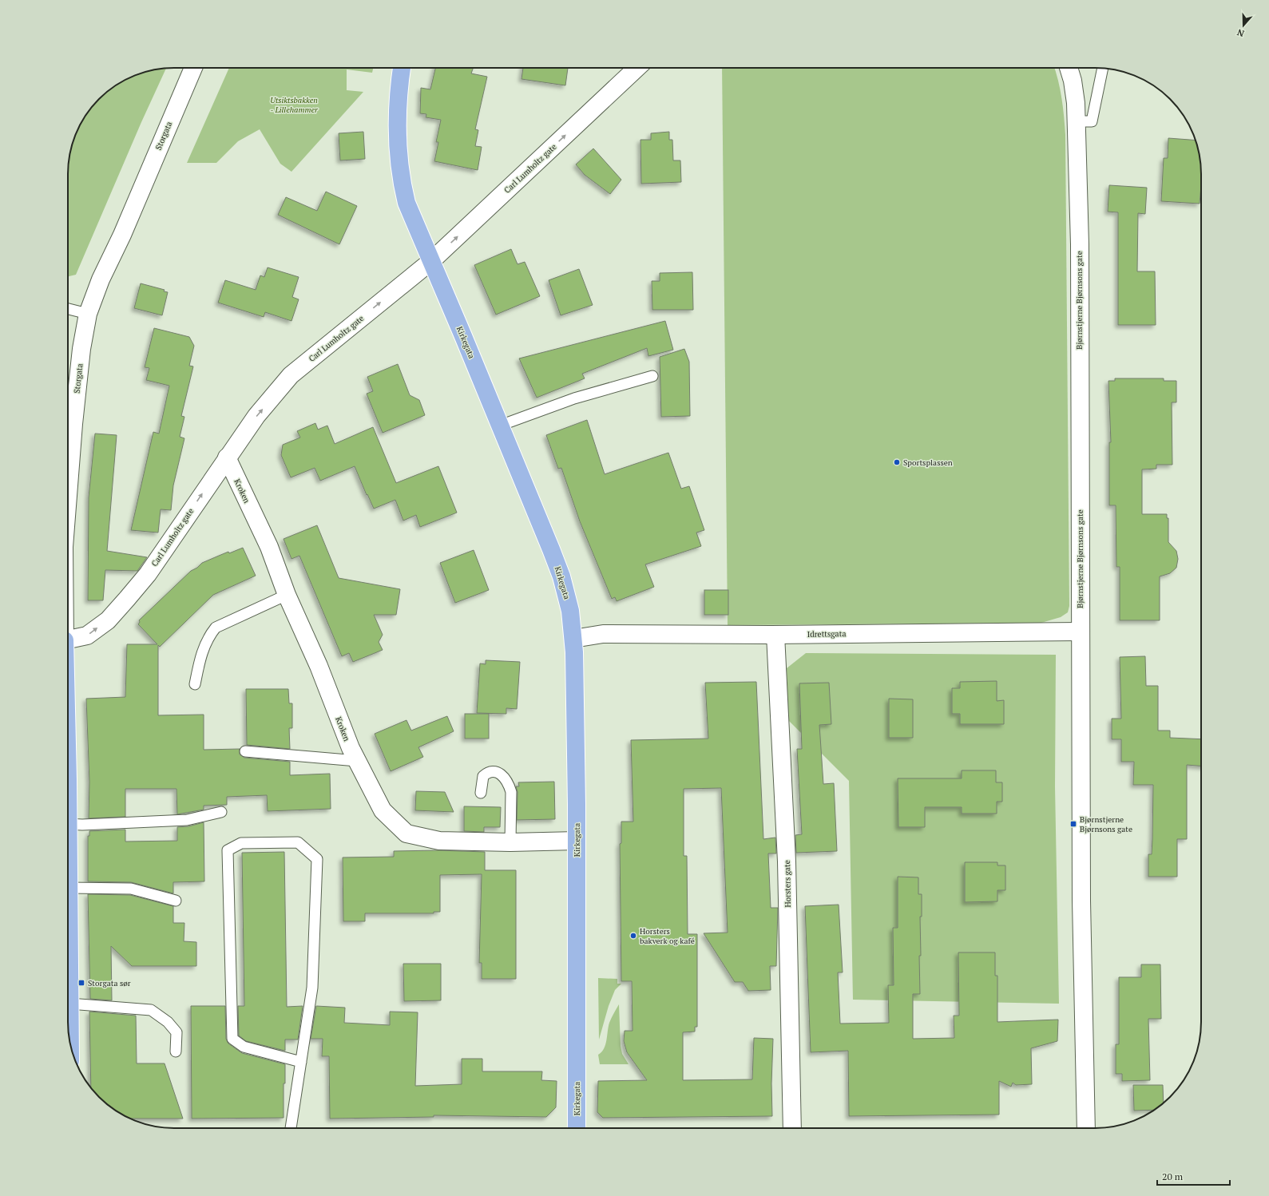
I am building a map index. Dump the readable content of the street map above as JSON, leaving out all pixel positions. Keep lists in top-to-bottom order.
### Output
{
  "streets": {
    "main road": ["Storgata", "Kirkegata"],
    "street": [
      "Carl Lumholtz gate",
      "Bjørnstjerne Bjørnsons gate",
      "Kroken",
      "Idrettsgata",
      "Horsters gate"
    ]
  },
  "crossings": [
    ["Carl Lumholtz gate", "Kirkegata"],
    ["Carl Lumholtz gate", "Kroken"],
    ["Bjørnstjerne Bjørnsons gate", "Idrettsgata"],
    ["Kirkegata", "Kroken"],
    ["Kirkegata", "Idrettsgata"],
    ["Idrettsgata", "Horsters gate"]
  ],
  "one_way": ["Carl Lumholtz gate"],
  "parks": ["Utsiktsbakken - Lillehammer"],
  "places": {
    "other": ["Sportsplassen", "Horsters bakverk og kafé"],
    "transit": ["Bjørnstjerne Bjørnsons gate", "Storgata sør"]
  },
  "scale_bar": "20 m",
  "north": "bottom"
}
